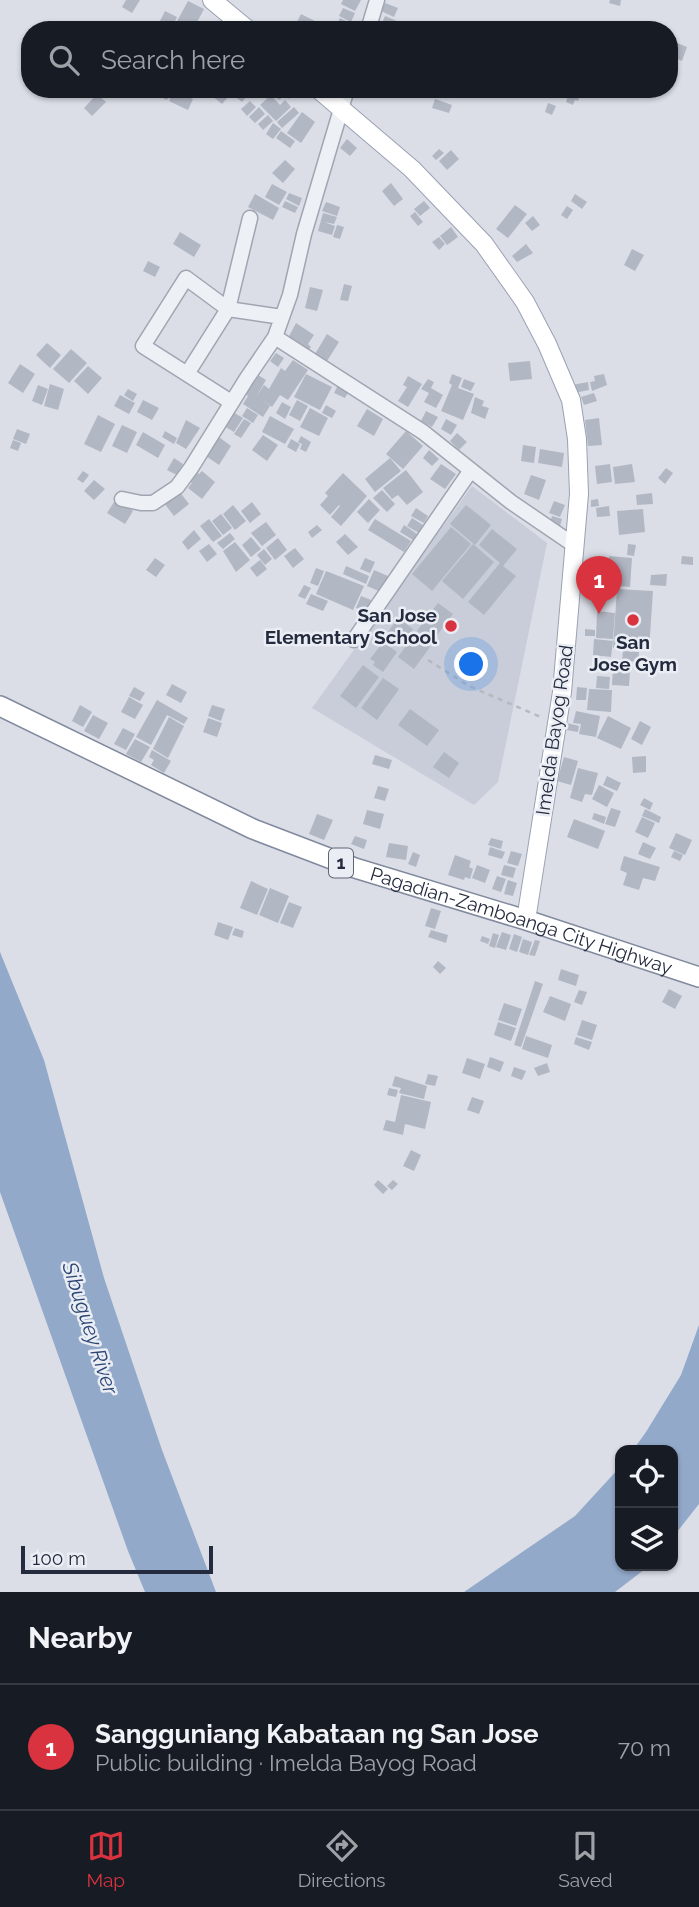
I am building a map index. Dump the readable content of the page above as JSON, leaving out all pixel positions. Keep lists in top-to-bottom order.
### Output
{
  "streets": {
    "highway": ["1", "Pagadian-Zamboanga City Highway"],
    "main road": ["Imelda Bayog Road"]
  },
  "crossings": [
    ["Imelda Bayog Road", "Pagadian-Zamboanga City Highway"]
  ],
  "water": ["Sibuguey River"],
  "places": ["San Jose Gym", "San Jose Elementary School"],
  "scale_bar": "100 m",
  "page": {
    "search": "Search here",
    "pins": "1",
    "scale": "100 m",
    "heading": "Nearby",
    "list": [
      {
        "mark": "1",
        "name": "Sangguniang Kabataan ng San Jose",
        "note": "Public building · Imelda Bayog Road",
        "value": "70 m"
      }
    ],
    "nav": ["Map", "Directions", "Saved"]
  }
}
